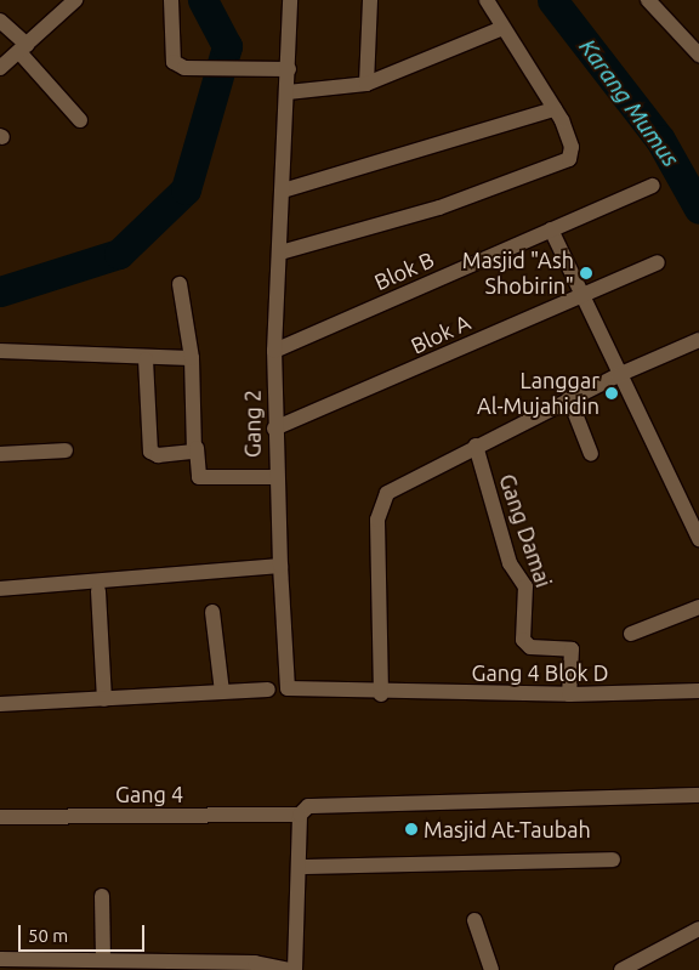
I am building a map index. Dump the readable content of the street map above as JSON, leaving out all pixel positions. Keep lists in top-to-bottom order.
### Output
{
  "streets": {
    "street": [
      "Blok B",
      "Blok A",
      "Gang 2",
      "Gang Damai",
      "Gang 4 Blok D",
      "Gang 4"
    ]
  },
  "crossings": [
    ["Blok B", "Gang 2"],
    ["Blok A", "Gang 2"],
    ["Gang 2", "Gang 4 Blok D"],
    ["Gang Damai", "Gang 4 Blok D"]
  ],
  "water": ["Karang Mumus"],
  "places": ["Masjid \"Ash Shobirin\"", "Langgar Al-Mujahidin", "Masjid At-Taubah"],
  "scale_bar": "50 m"
}
